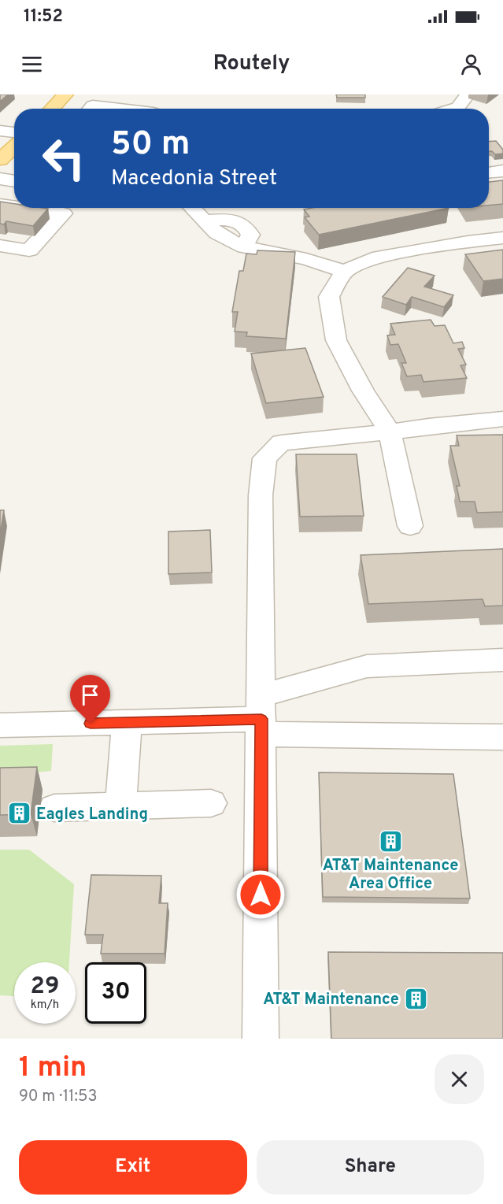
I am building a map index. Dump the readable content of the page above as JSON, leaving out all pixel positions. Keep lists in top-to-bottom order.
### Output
{
  "places": {
    "building": ["Eagles Landing", "AT&T Maintenance Area Office", "AT&T Maintenance"]
  },
  "page": {
    "status": "11:52",
    "header": "Routely",
    "turn": ["50 m", "Macedonia Street"],
    "speed": "29 km/h",
    "limit": "30",
    "heading": ["1 min", "90 m · 11:53"],
    "buttons": ["Exit", "Share"]
  }
}
